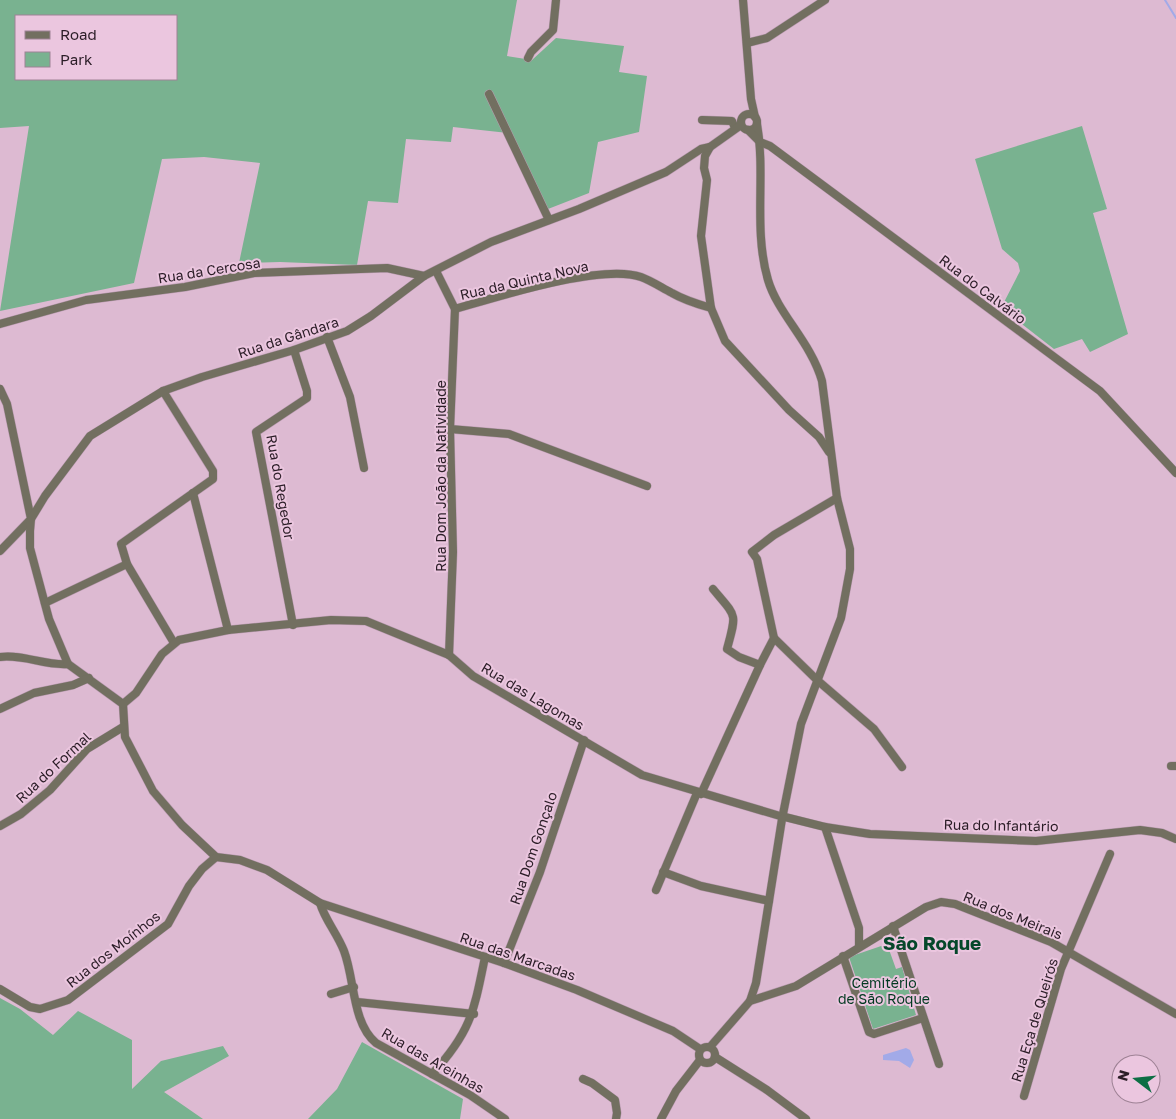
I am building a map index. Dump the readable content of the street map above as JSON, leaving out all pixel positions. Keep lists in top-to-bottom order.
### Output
{
  "streets": {
    "street": [
      "Rua da Cercosa",
      "Rua da Quinta Nova",
      "Rua do Calvário",
      "Rua da Gândara",
      "Rua Dom João da Natividade",
      "Rua do Regedor",
      "Rua das Lagomas",
      "Rua do Formal",
      "Rua do Infantário",
      "Rua Dom Gonçalo",
      "Rua dos Meirais",
      "Rua dos Moínhos",
      "Rua das Marcadas",
      "Rua Eça de Queirós",
      "Rua das Areinhas"
    ]
  },
  "crossings": [
    ["Rua da Cercosa", "Rua da Gândara"],
    ["Rua da Quinta Nova", "Rua Dom João da Natividade"],
    ["Rua do Calvário", "Rua da Gândara"],
    ["Rua da Gândara", "Rua Dom João da Natividade"],
    ["Rua da Gândara", "Rua do Regedor"],
    ["Rua Dom João da Natividade", "Rua das Lagomas"],
    ["Rua do Regedor", "Rua das Lagomas"],
    ["Rua das Lagomas", "Rua do Infantário"],
    ["Rua das Lagomas", "Rua Dom Gonçalo"],
    ["Rua Dom Gonçalo", "Rua das Marcadas"],
    ["Rua dos Meirais", "Rua Eça de Queirós"],
    ["Rua das Marcadas", "Rua das Areinhas"]
  ],
  "districts": ["São Roque"],
  "parks": ["Cemitério de São Roque"],
  "legend": ["Road", "Park"],
  "north": "left"
}
